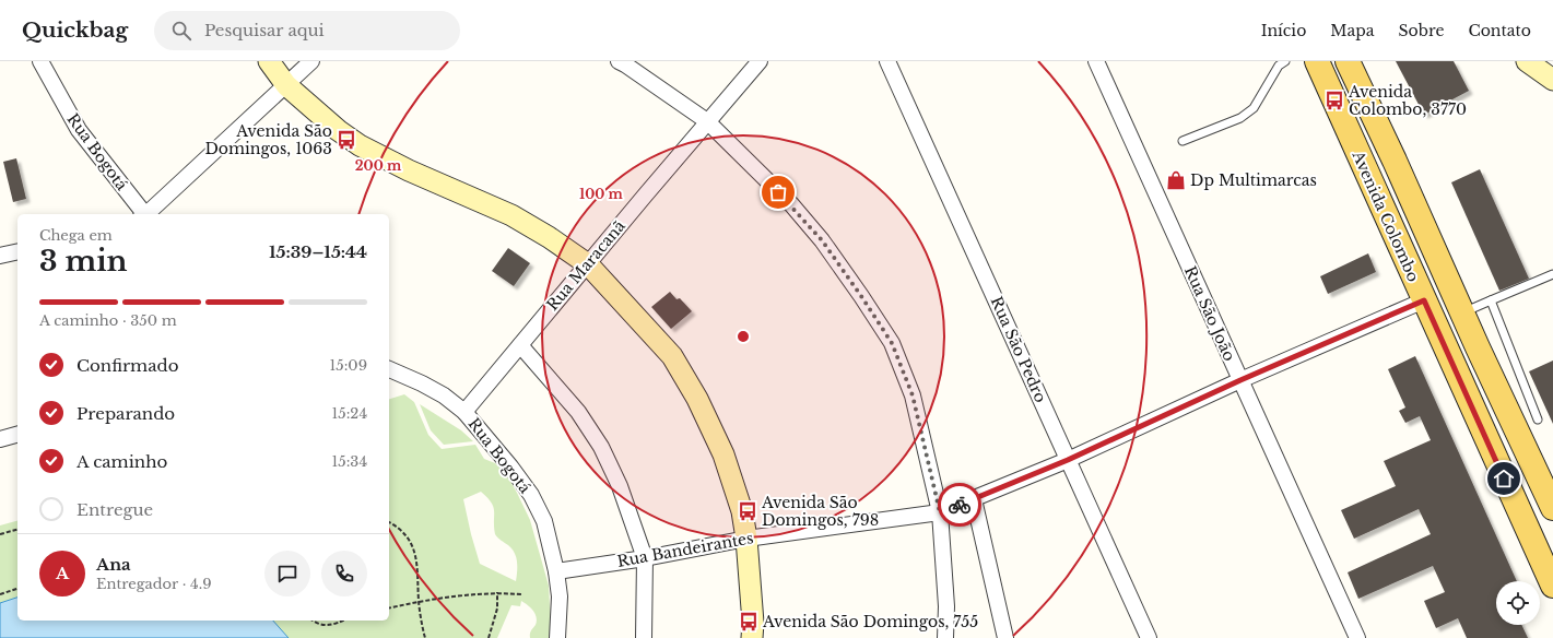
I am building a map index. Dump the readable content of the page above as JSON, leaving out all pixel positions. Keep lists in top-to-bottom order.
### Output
{
  "streets": {
    "main road": ["Avenida Colombo"],
    "street": [
      "Rua Bogotá",
      "Rua Maracanã",
      "Rua São João",
      "Rua São Pedro",
      "Rua Bandeirantes"
    ]
  },
  "crossings": [
    ["Rua Bogotá", "Rua Maracanã"],
    ["Rua Bogotá", "Rua Bandeirantes"],
    ["Avenida Colombo", "Rua Bandeirantes"],
    ["Rua São João", "Rua Bandeirantes"],
    ["Rua São Pedro", "Rua Bandeirantes"]
  ],
  "places": {
    "bus stop": [
      "Avenida Colombo, 3770",
      "Avenida São Domingos, 1063",
      "Avenida São Domingos, 798",
      "Avenida São Domingos, 755"
    ],
    "shop": ["Dp Multimarcas"]
  },
  "page": {
    "header": "Quickbag",
    "search": "Pesquisar aqui",
    "nav": [
      "Início",
      "Mapa",
      "Sobre",
      "Contato"
    ],
    "heading": ["3 min", "Chega em", "15:39–15:44"],
    "panel": ["Ana", "Entregador · 4.9"],
    "bar": "A caminho · 350 m",
    "list": [
      ["Confirmado", "15:09"],
      ["Preparando", "15:24"],
      ["A caminho", "15:34"],
      "Entregue"
    ],
    "round": "A"
  },
  "rings": ["200 m", "100 m"]
}
